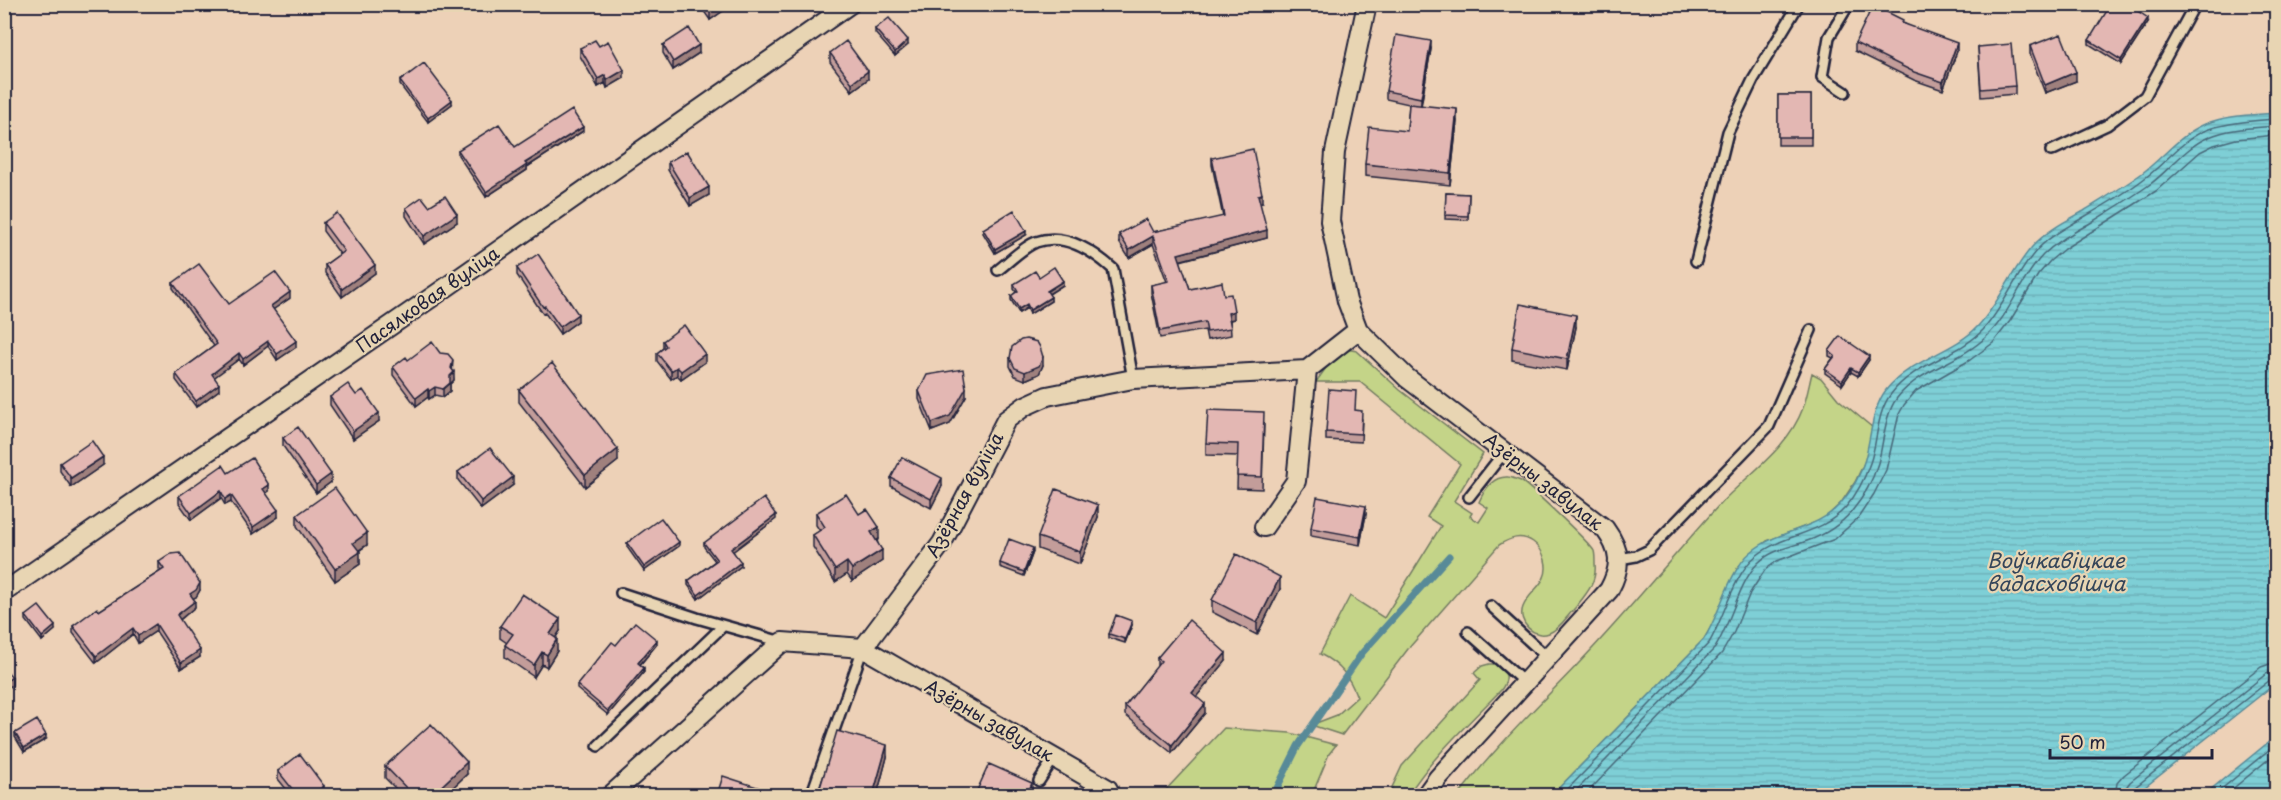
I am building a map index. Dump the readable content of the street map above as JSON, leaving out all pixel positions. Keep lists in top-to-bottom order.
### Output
{
  "streets": {
    "street": ["Пасялковая вуліца", "Азёрны завулак", "Азёрная вуліца"]
  },
  "crossings": [
    ["Азёрны завулак", "Азёрная вуліца"]
  ],
  "water": ["Воўчкавіцкае вадасховішча"],
  "scale_bar": "50 m"
}
